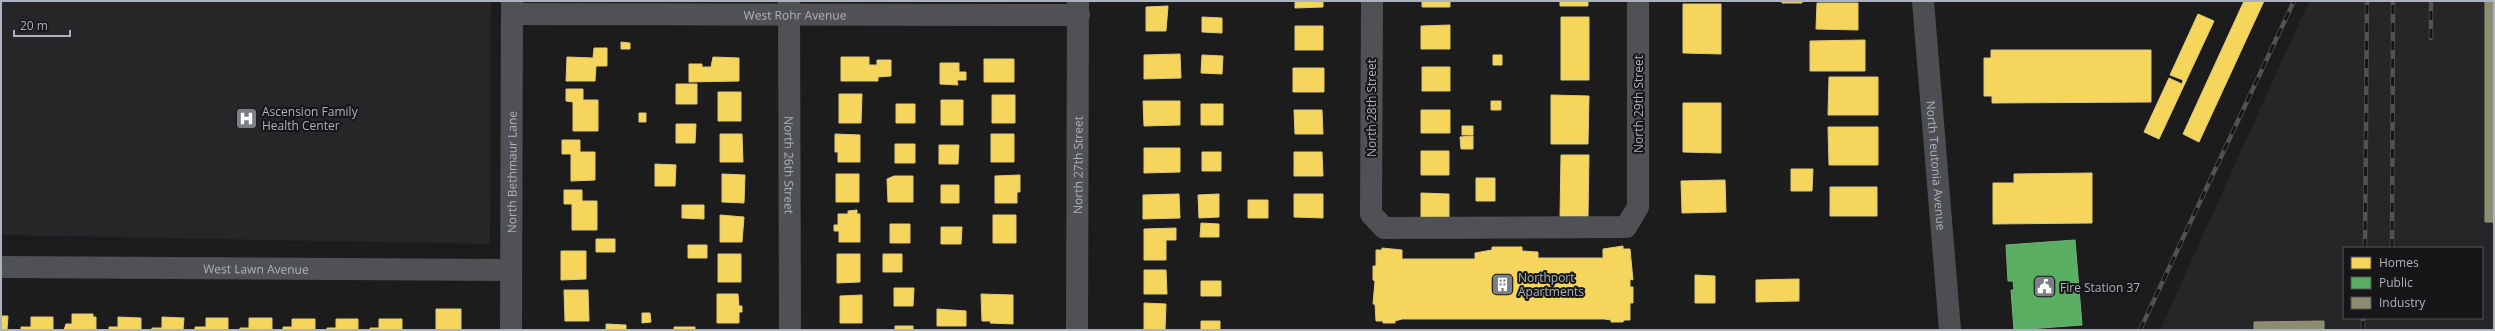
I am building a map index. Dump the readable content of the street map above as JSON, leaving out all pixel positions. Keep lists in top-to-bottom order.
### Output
{
  "streets": {
    "main road": ["North Teutonia Avenue"],
    "street": [
      "West Rohr Avenue",
      "North 29th Street",
      "North 28th Street",
      "North 26th Street",
      "North 27th Street",
      "North Bethmaur Lane",
      "West Lawn Avenue"
    ]
  },
  "crossings": [
    ["West Rohr Avenue", "North 26th Street"],
    ["West Rohr Avenue", "North 27th Street"],
    ["West Rohr Avenue", "North Bethmaur Lane"],
    ["North 29th Street", "North 28th Street"],
    ["North Bethmaur Lane", "West Lawn Avenue"]
  ],
  "places": {
    "hospital": ["Ascension Family Health Center"],
    "building": ["Northport Apartments"],
    "public building": ["Fire Station 37"]
  },
  "legend": ["Homes", "Public", "Industry"],
  "scale_bar": "20 m"
}
